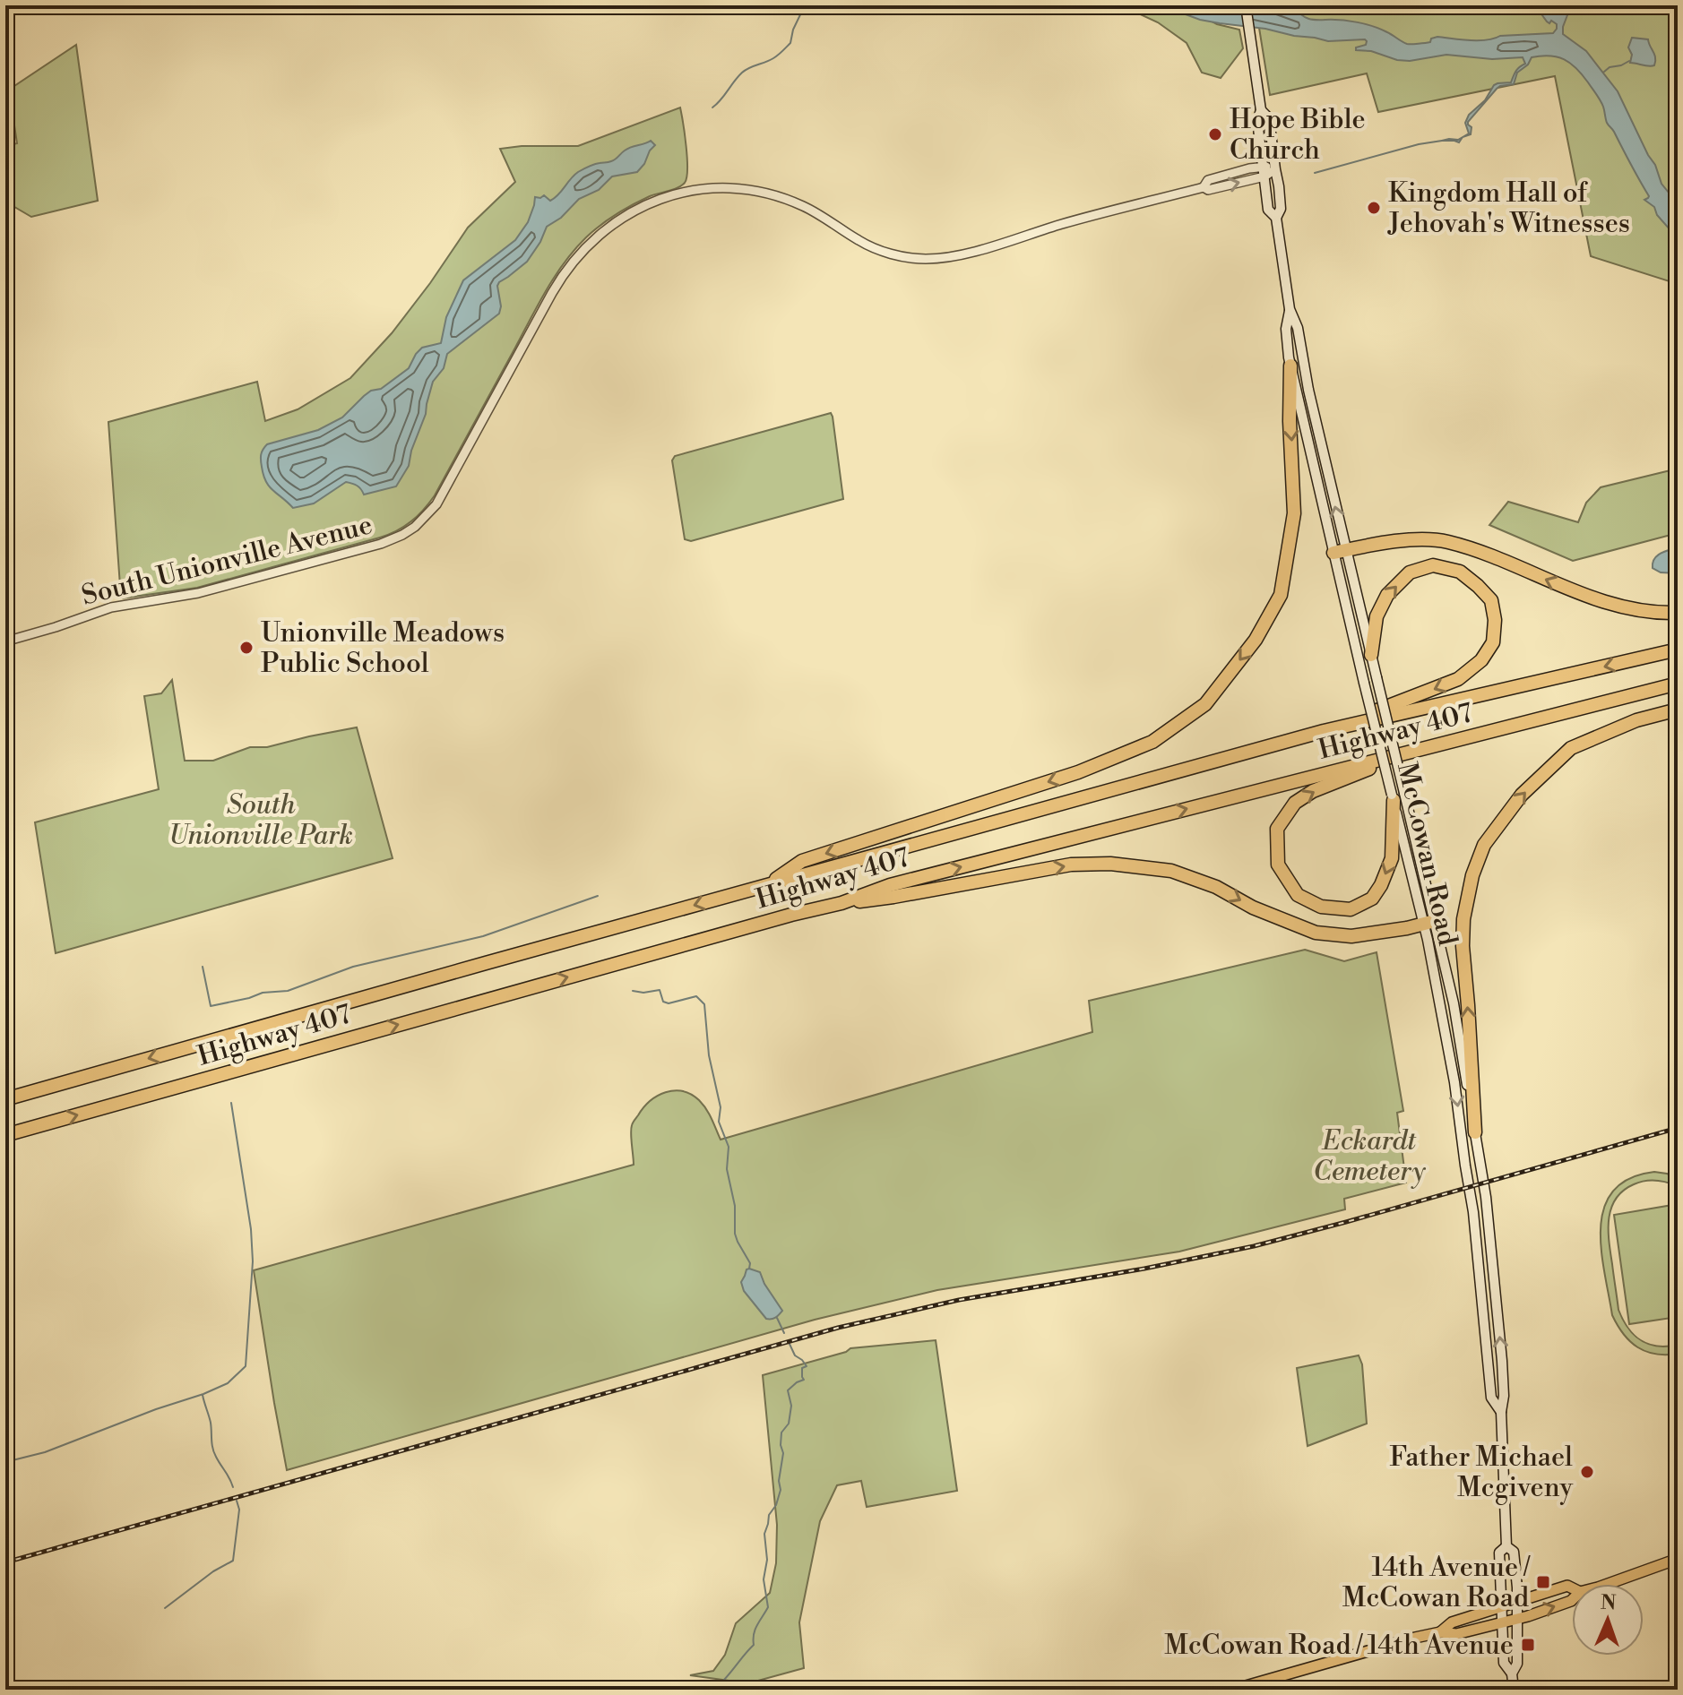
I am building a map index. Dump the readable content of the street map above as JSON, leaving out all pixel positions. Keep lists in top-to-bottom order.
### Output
{
  "streets": {
    "highway": ["Highway 407"],
    "main road": ["McCowan Road"],
    "street": ["South Unionville Avenue"]
  },
  "crossings": [
    ["South Unionville Avenue", "McCowan Road"]
  ],
  "parks": ["South Unionville Park", "Eckardt Cemetery"],
  "places": {
    "other": [
      "Hope Bible Church",
      "Kingdom Hall of Jehovah's Witnesses",
      "Unionville Meadows Public School",
      "Father Michael Mcgiveny"
    ],
    "transit": ["14th Avenue / McCowan Road", "McCowan Road / 14th Avenue"]
  },
  "north": "top"
}
